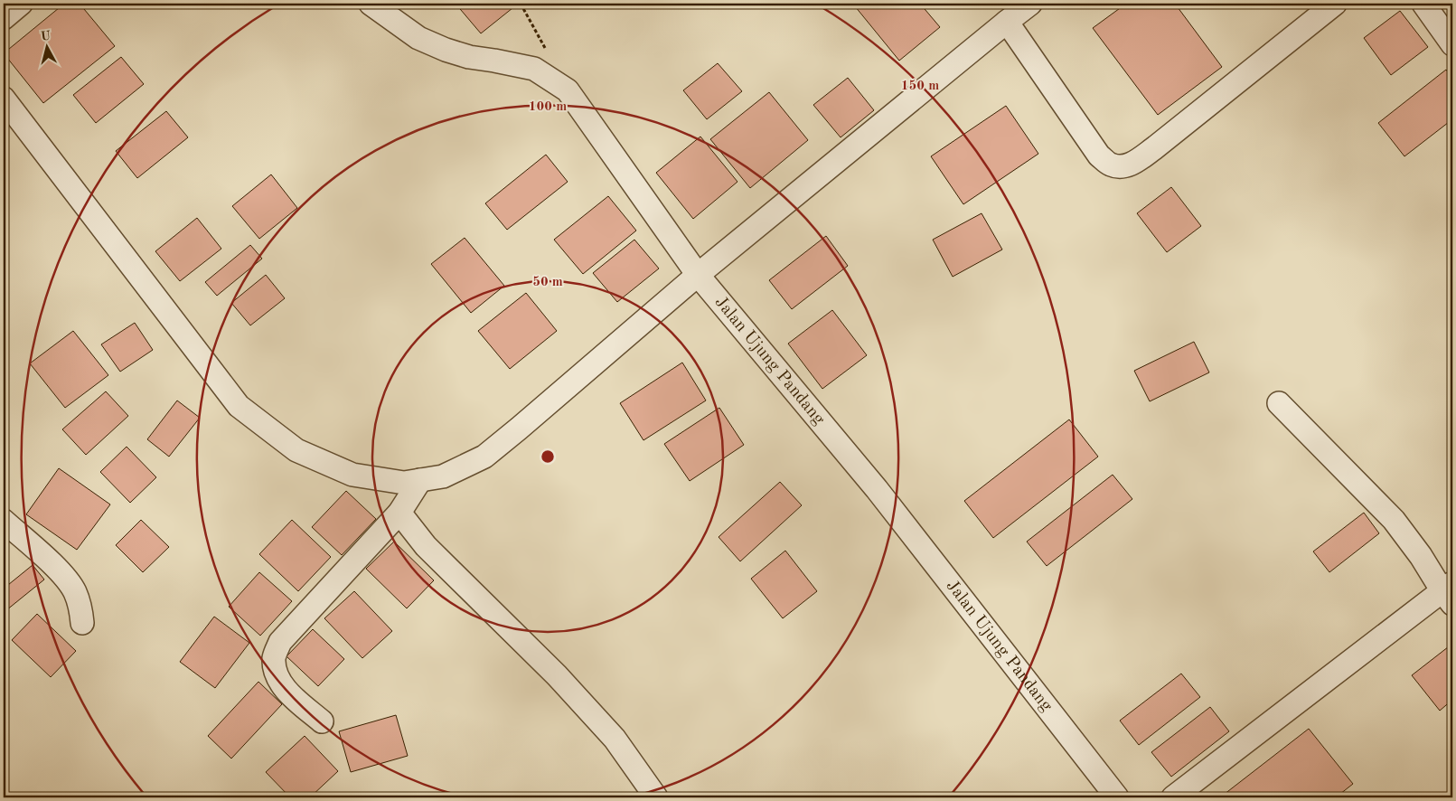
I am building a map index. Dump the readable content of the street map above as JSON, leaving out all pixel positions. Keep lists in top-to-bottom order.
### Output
{
  "streets": {
    "street": ["Jalan Ujung Pandang"]
  },
  "north": "top",
  "rings": ["150 m", "100 m", "50 m"]
}
